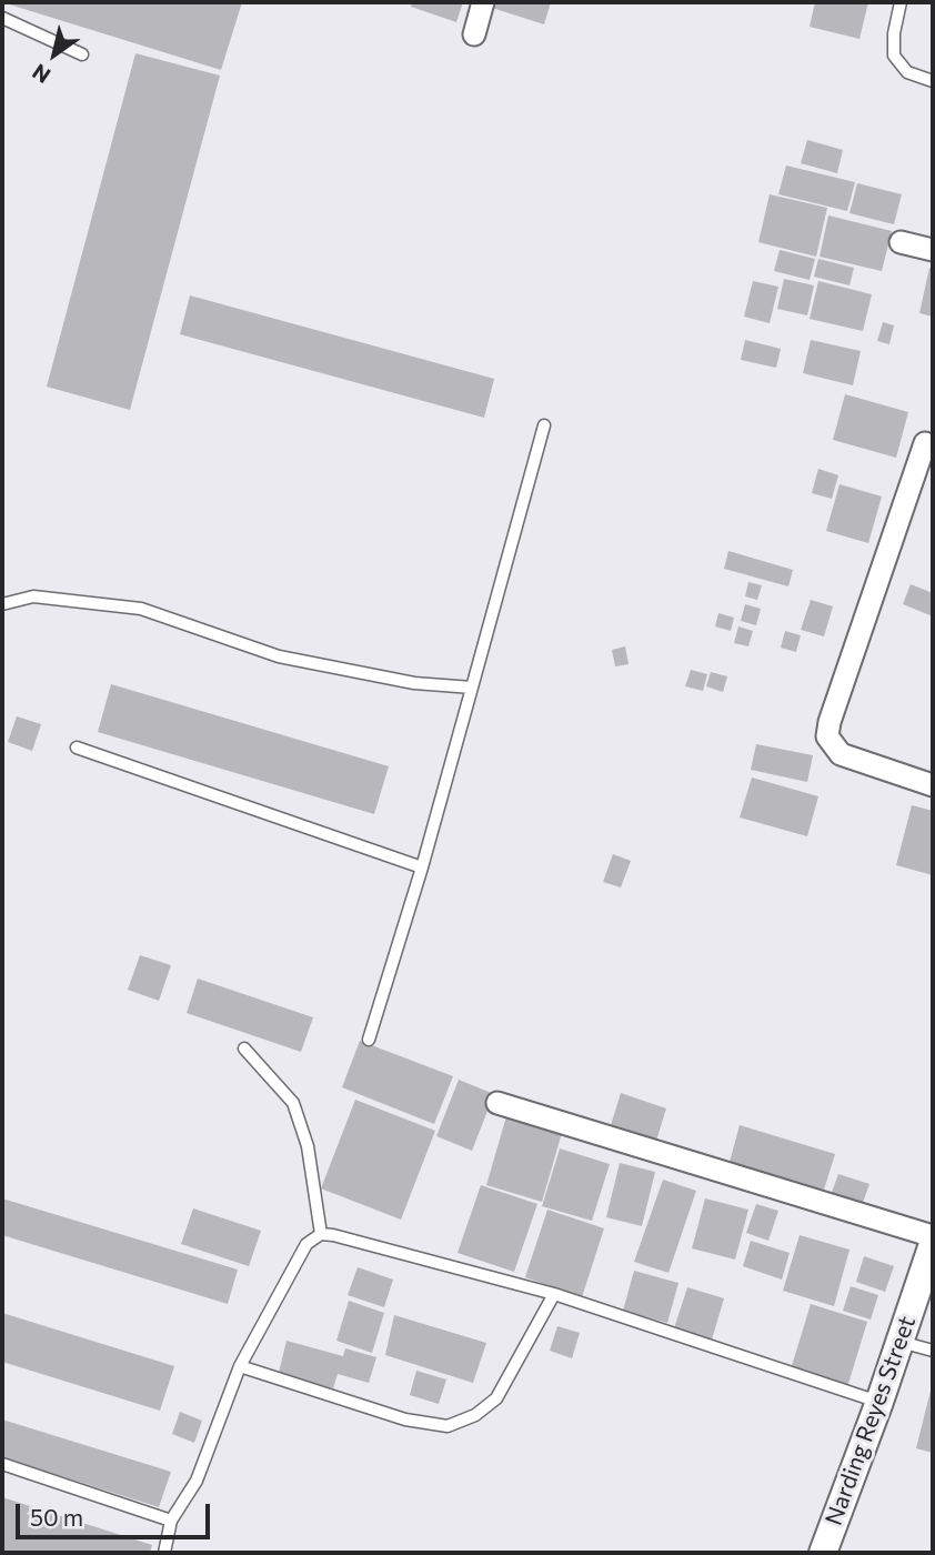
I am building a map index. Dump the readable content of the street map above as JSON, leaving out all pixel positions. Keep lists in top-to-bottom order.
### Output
{
  "streets": {
    "street": ["Narding Reyes Street"]
  },
  "scale_bar": "50 m",
  "north": "bottom left"
}
